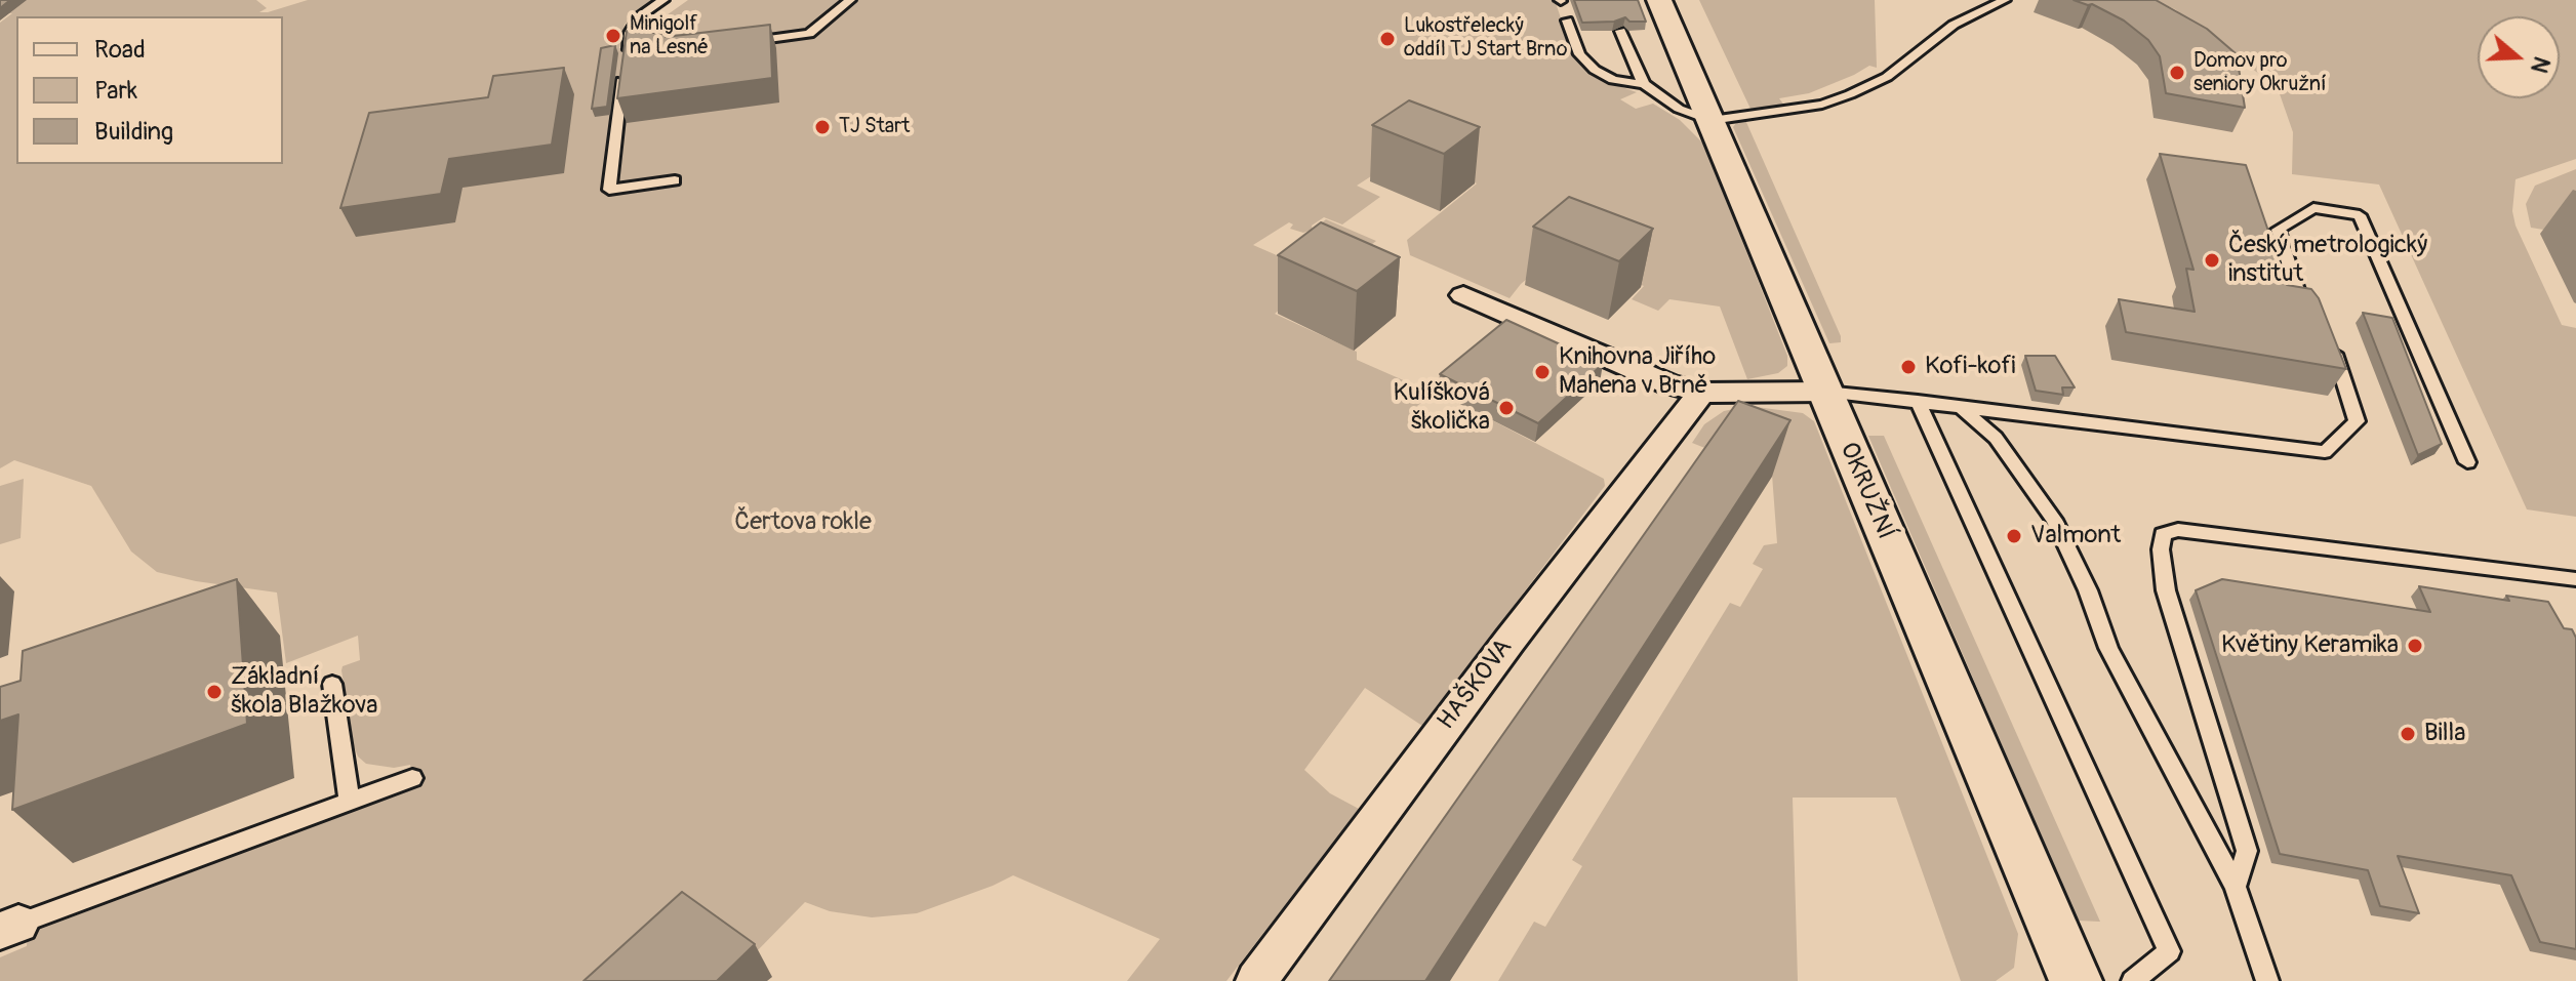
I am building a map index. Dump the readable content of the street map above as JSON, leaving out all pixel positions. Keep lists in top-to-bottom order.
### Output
{
  "streets": {
    "street": ["OKRUŽNÍ", "HAŠKOVA"]
  },
  "parks": ["Čertova rokle"],
  "places": [
    "Minigolf na Lesné",
    "Lukostřelecký oddíl TJ Start Brno",
    "Domov pro seniory Okružní",
    "TJ Start",
    "Český metrologický institut",
    "Kofi-kofi",
    "Knihovna Jiřího Mahena v Brně",
    "Kulíšková školička",
    "Valmont",
    "Květiny Keramika",
    "Základní škola Blažkova",
    "Billa"
  ],
  "legend": ["Road", "Park", "Building"],
  "north": "right"
}
